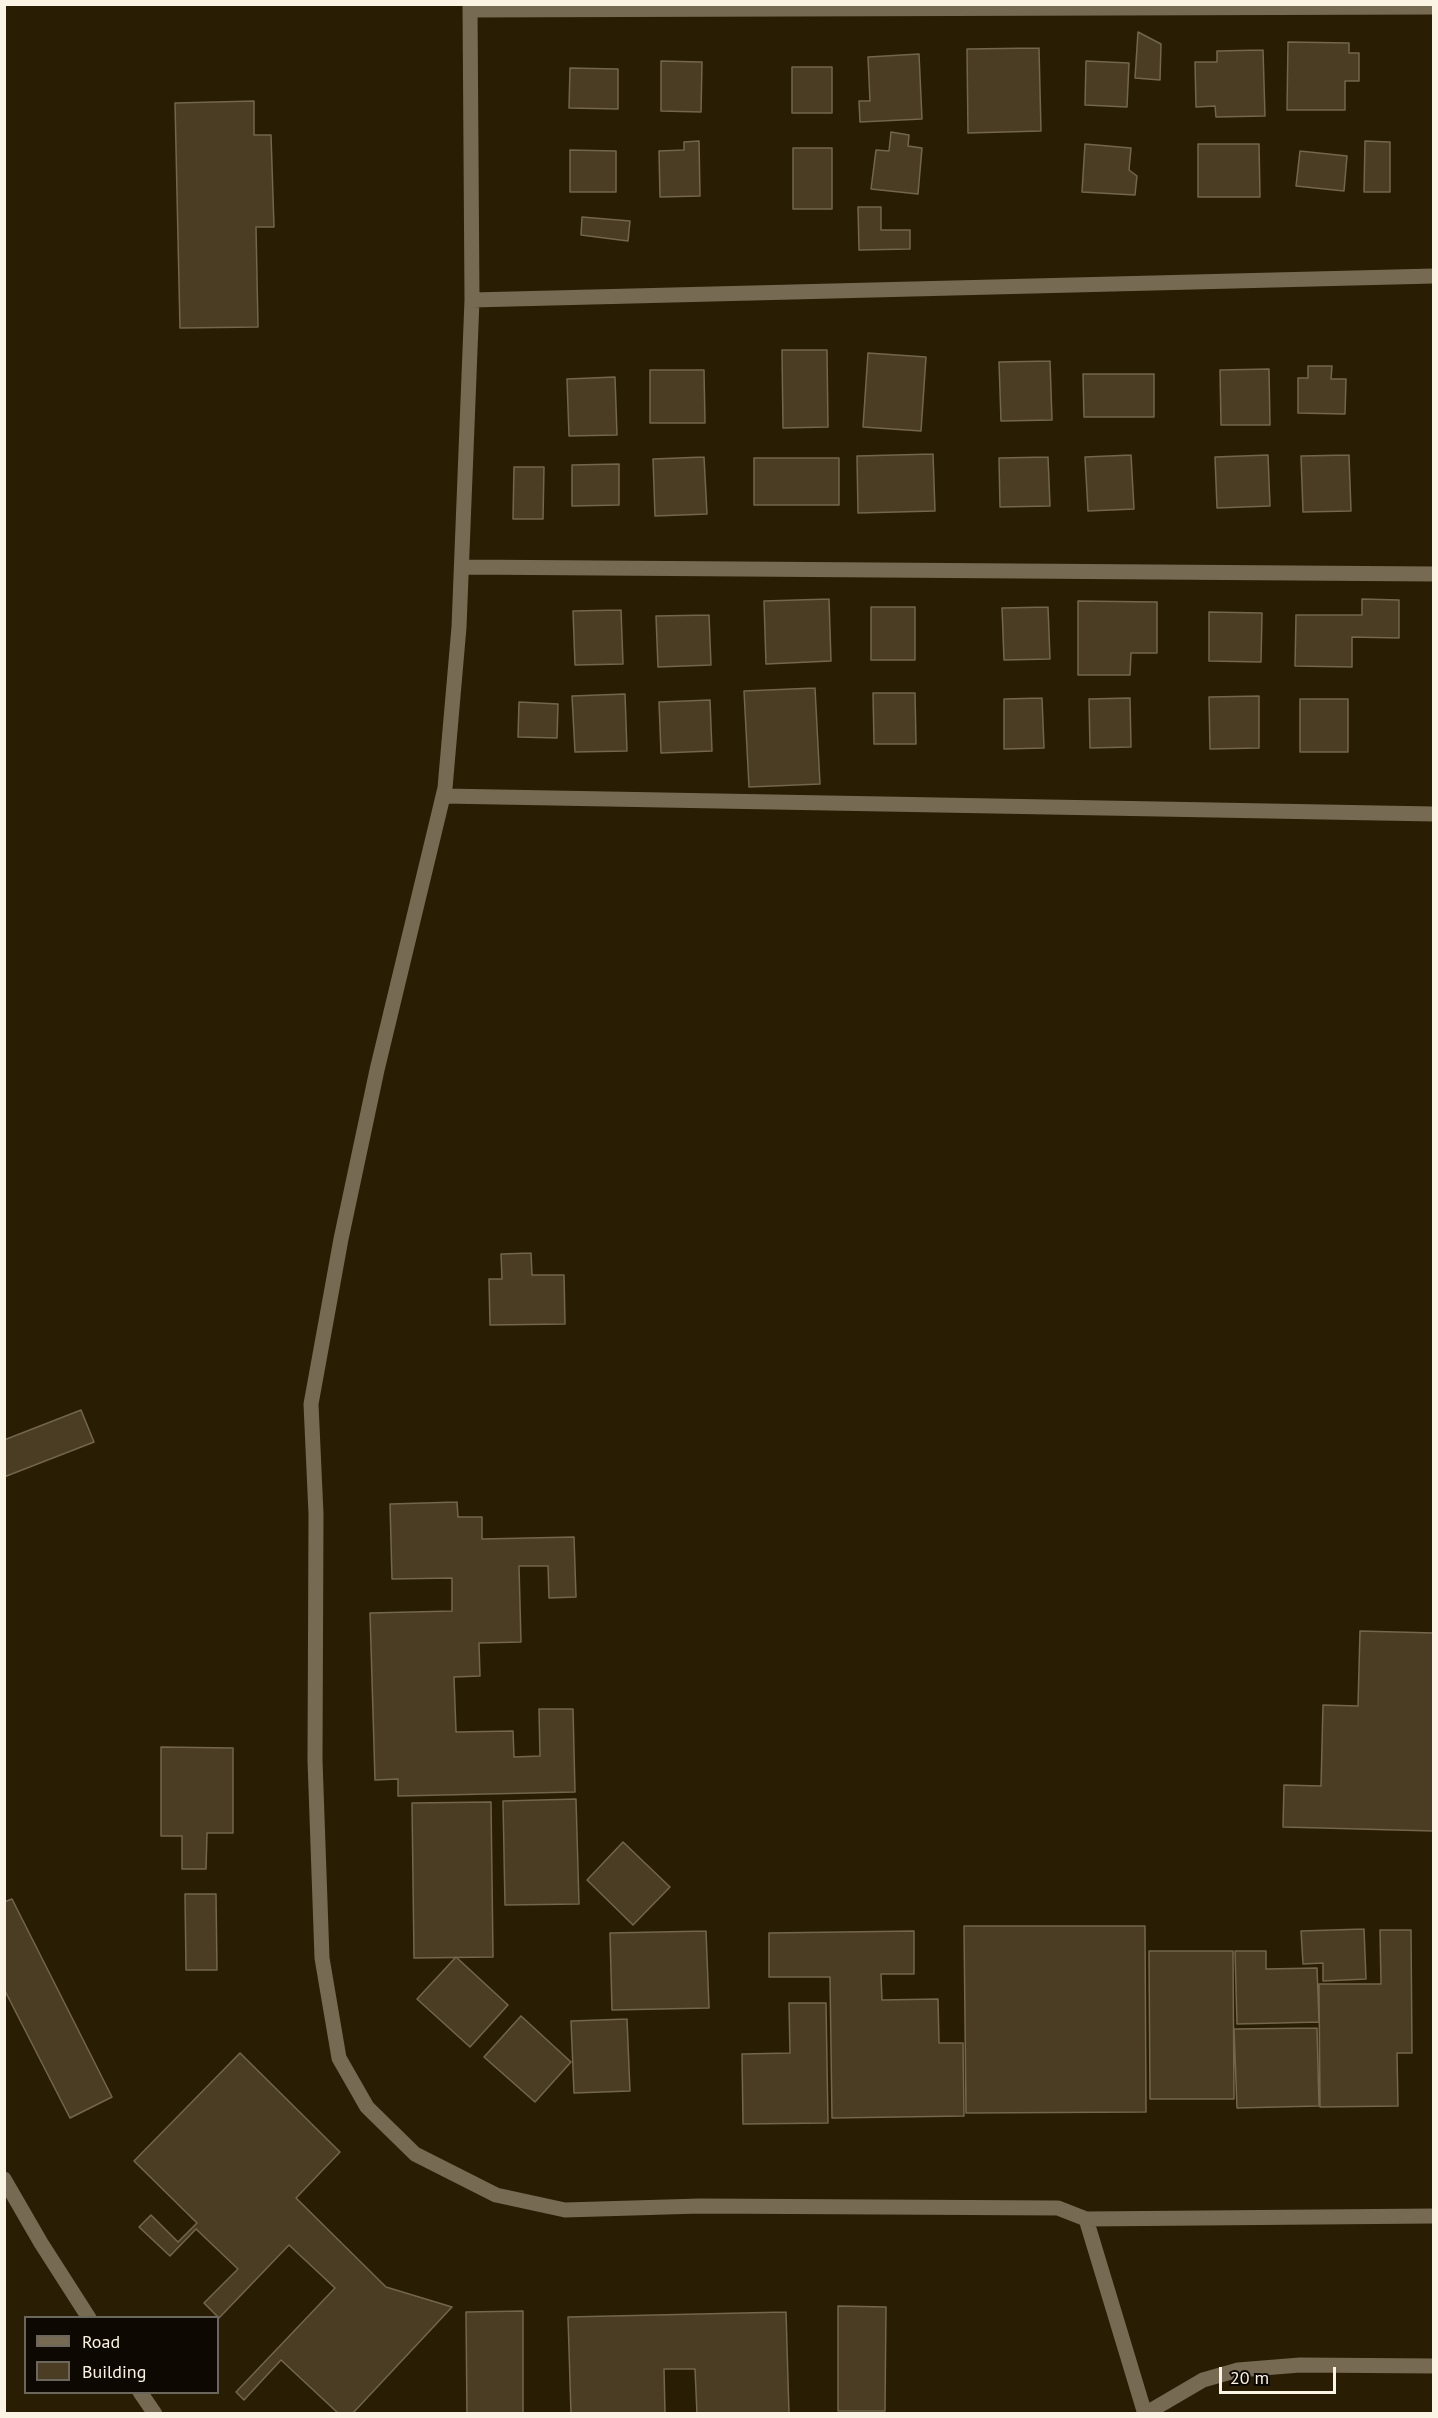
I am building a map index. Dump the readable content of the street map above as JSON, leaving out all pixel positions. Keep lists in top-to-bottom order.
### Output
{
  "legend": ["Road", "Building"],
  "scale_bar": "20 m"
}
